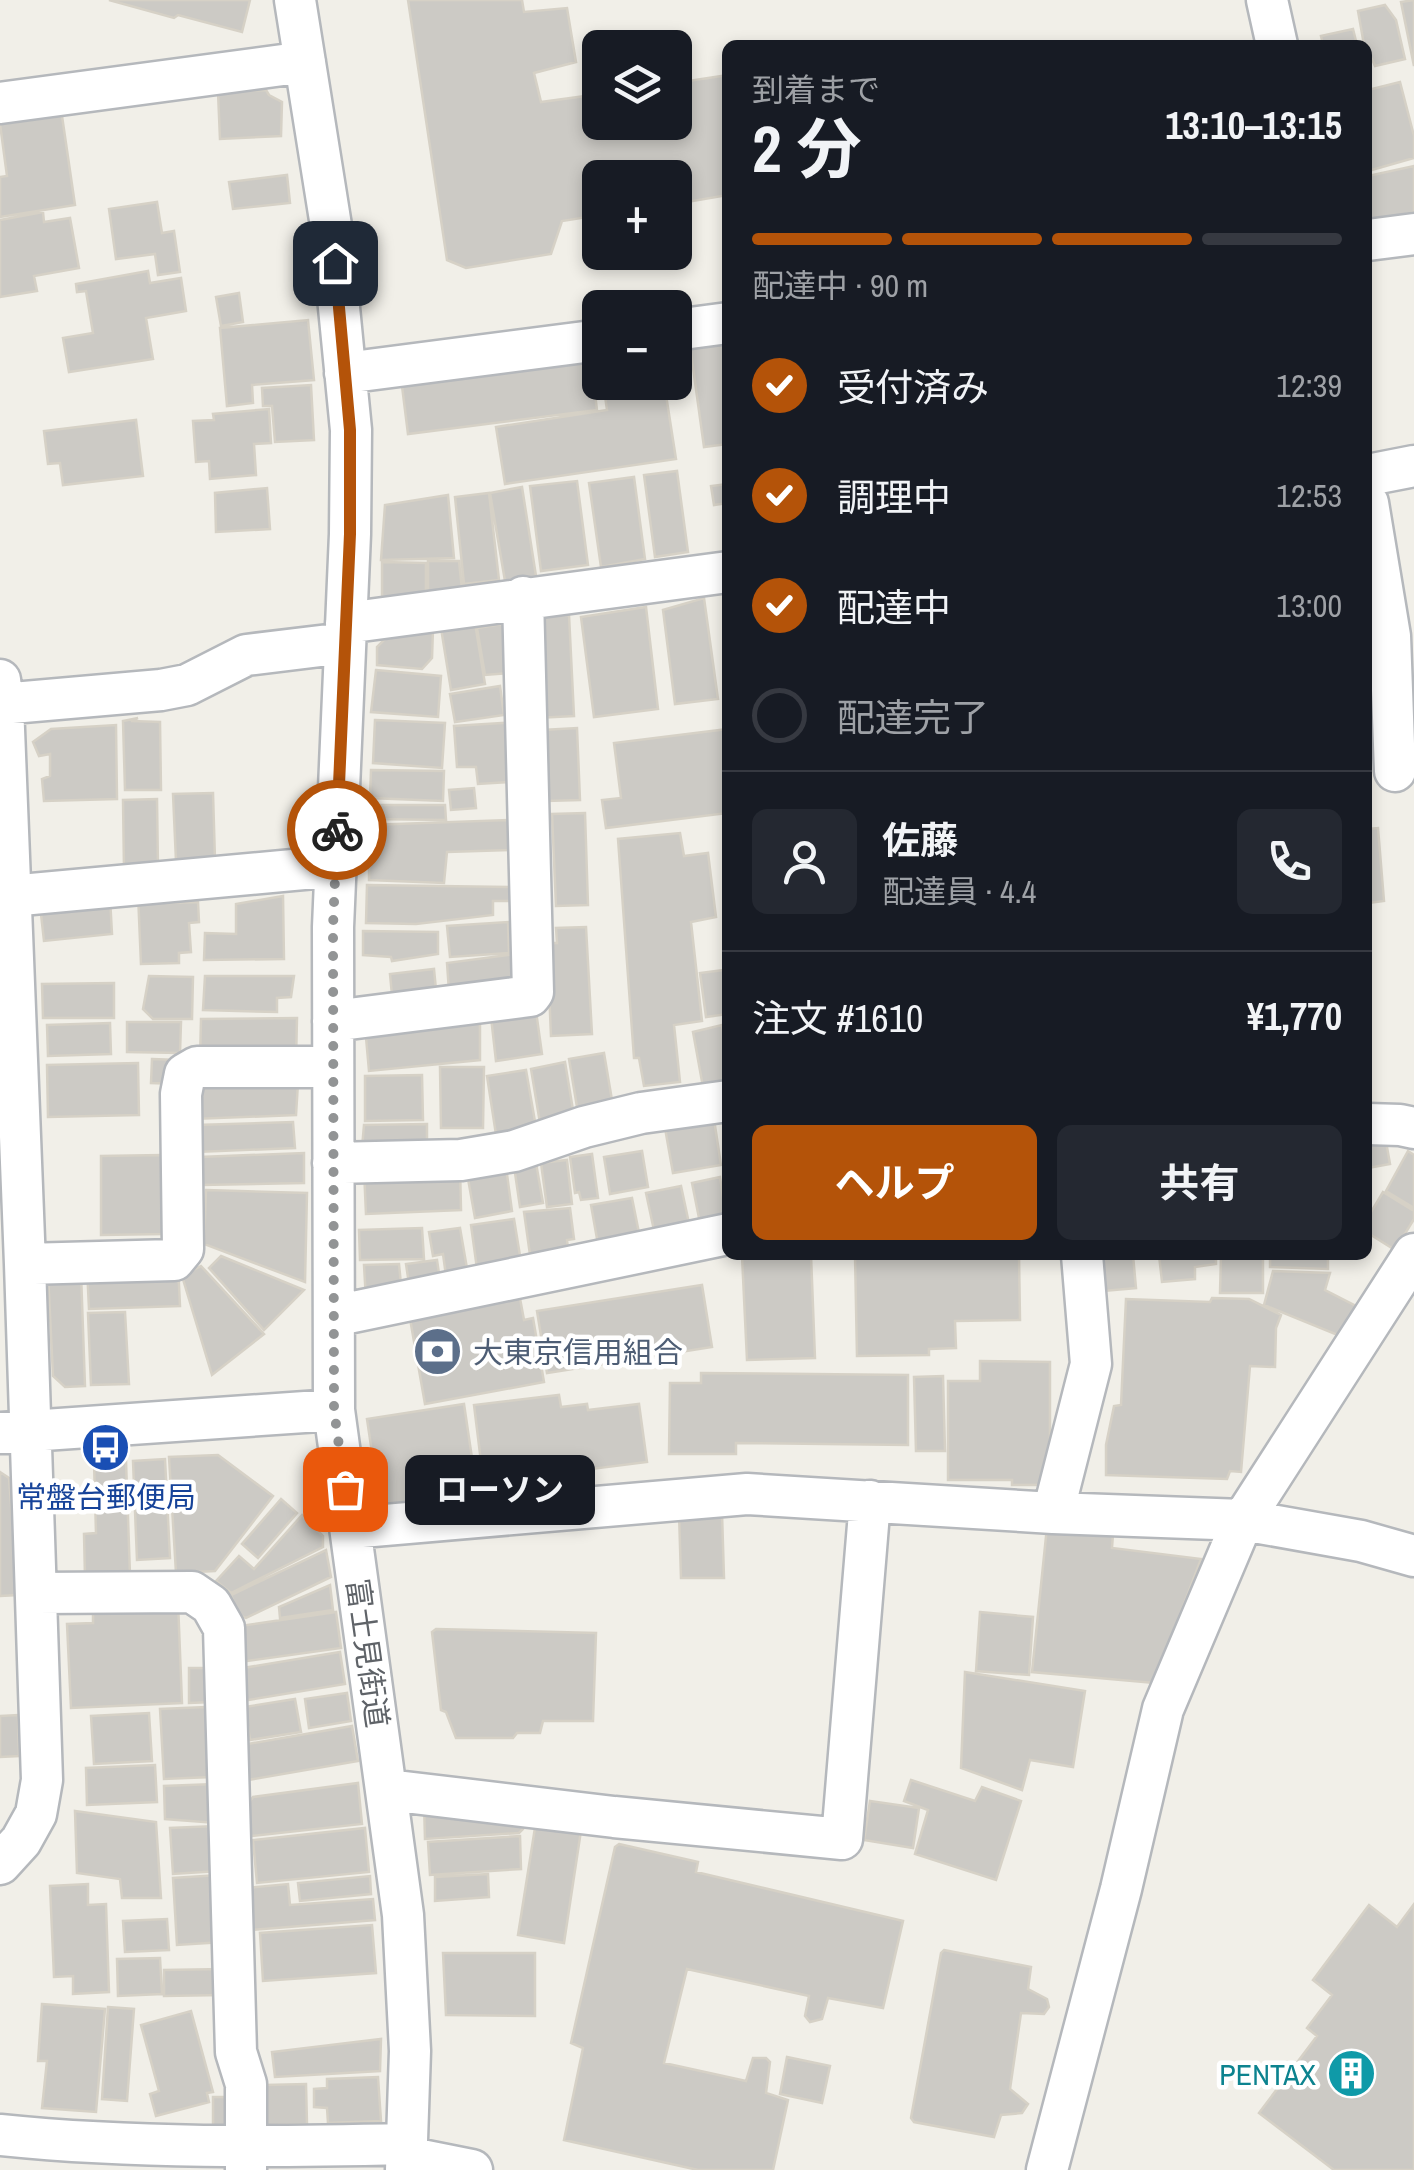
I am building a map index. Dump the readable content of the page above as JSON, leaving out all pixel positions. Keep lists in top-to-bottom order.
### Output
{
  "streets": {
    "street": ["富士見街道"]
  },
  "places": {
    "bank": ["大東京信用組合"],
    "bus stop": ["常盤台郵便局"],
    "other": ["ローソン"],
    "building": ["PENTAX"]
  },
  "page": {
    "map_buttons": ["+", "−"],
    "heading": ["2 分", "到着まで", "13:10–13:15"],
    "panel": [
      "佐藤",
      "配達員 · 4.4",
      "注文 #1610",
      "¥1,770"
    ],
    "bar": "配達中 · 90 m",
    "list": [
      ["受付済み", "12:39"],
      ["調理中", "12:53"],
      ["配達中", "13:00"],
      "配達完了"
    ],
    "buttons": ["ヘルプ", "共有"],
    "bubble": "ローソン"
  }
}
